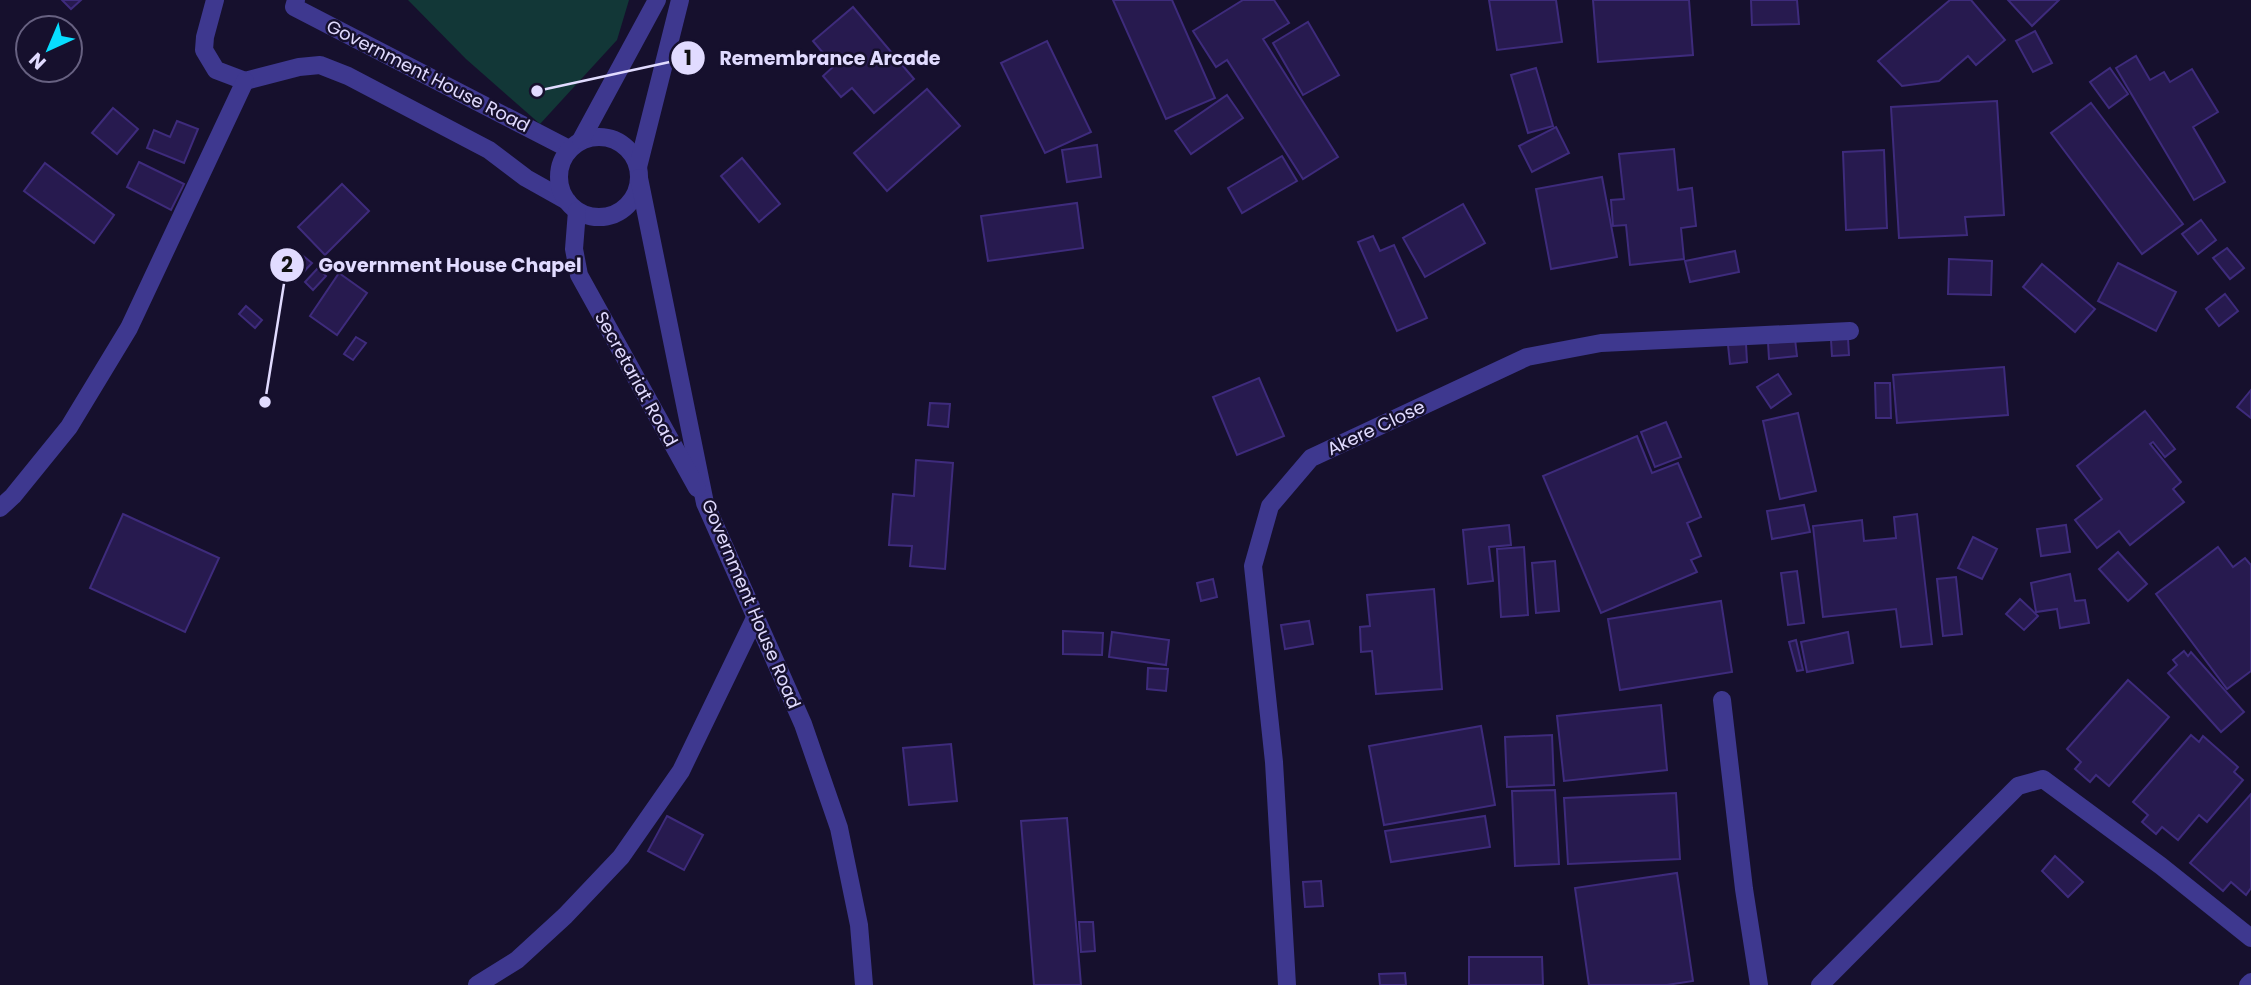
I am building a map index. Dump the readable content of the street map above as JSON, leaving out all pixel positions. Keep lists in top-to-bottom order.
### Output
{
  "streets": {
    "street": ["Government House Road", "Secretariat Road", "Akere Close"]
  },
  "crossings": [
    ["Government House Road", "Secretariat Road"]
  ],
  "places": ["Remembrance Arcade", "Government House Chapel"],
  "north": "bottom left"
}
